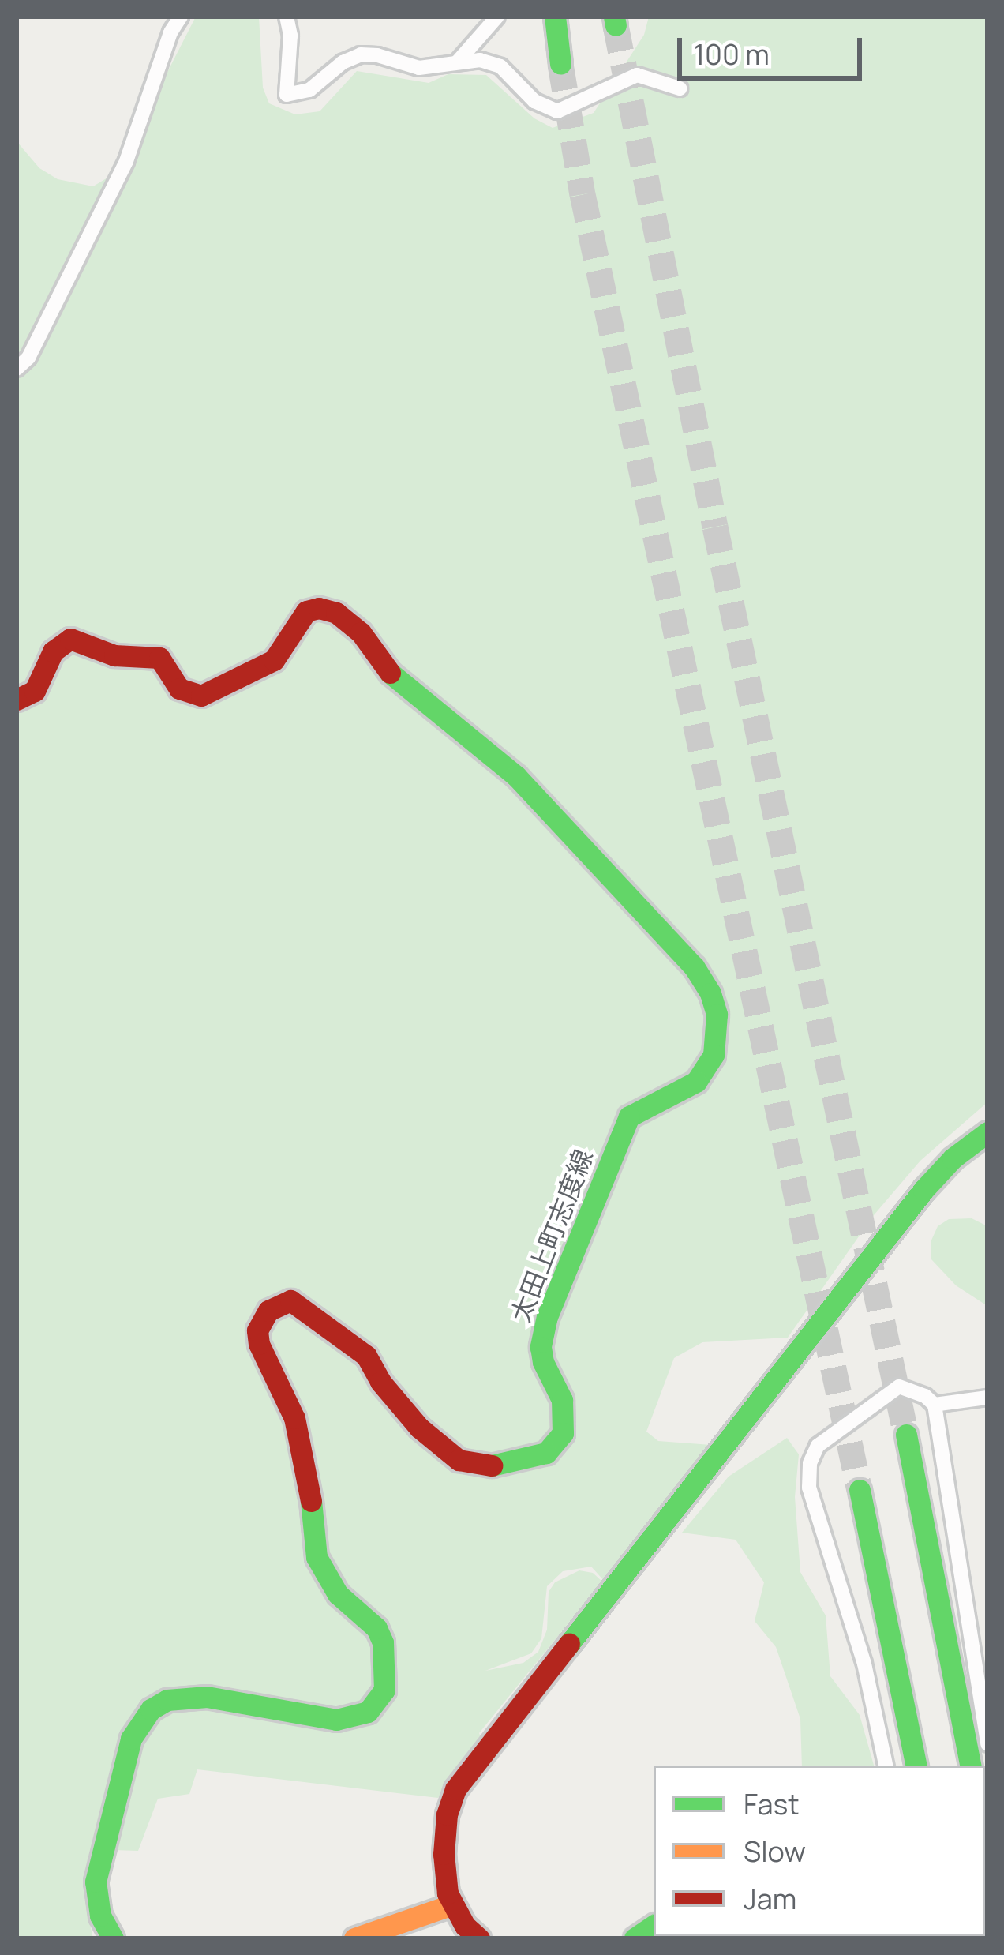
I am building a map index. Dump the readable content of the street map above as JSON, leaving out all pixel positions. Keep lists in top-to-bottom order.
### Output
{
  "streets": {
    "main road": ["太田上町志度線"]
  },
  "legend": ["Fast", "Slow", "Jam"],
  "scale_bar": "100 m"
}
